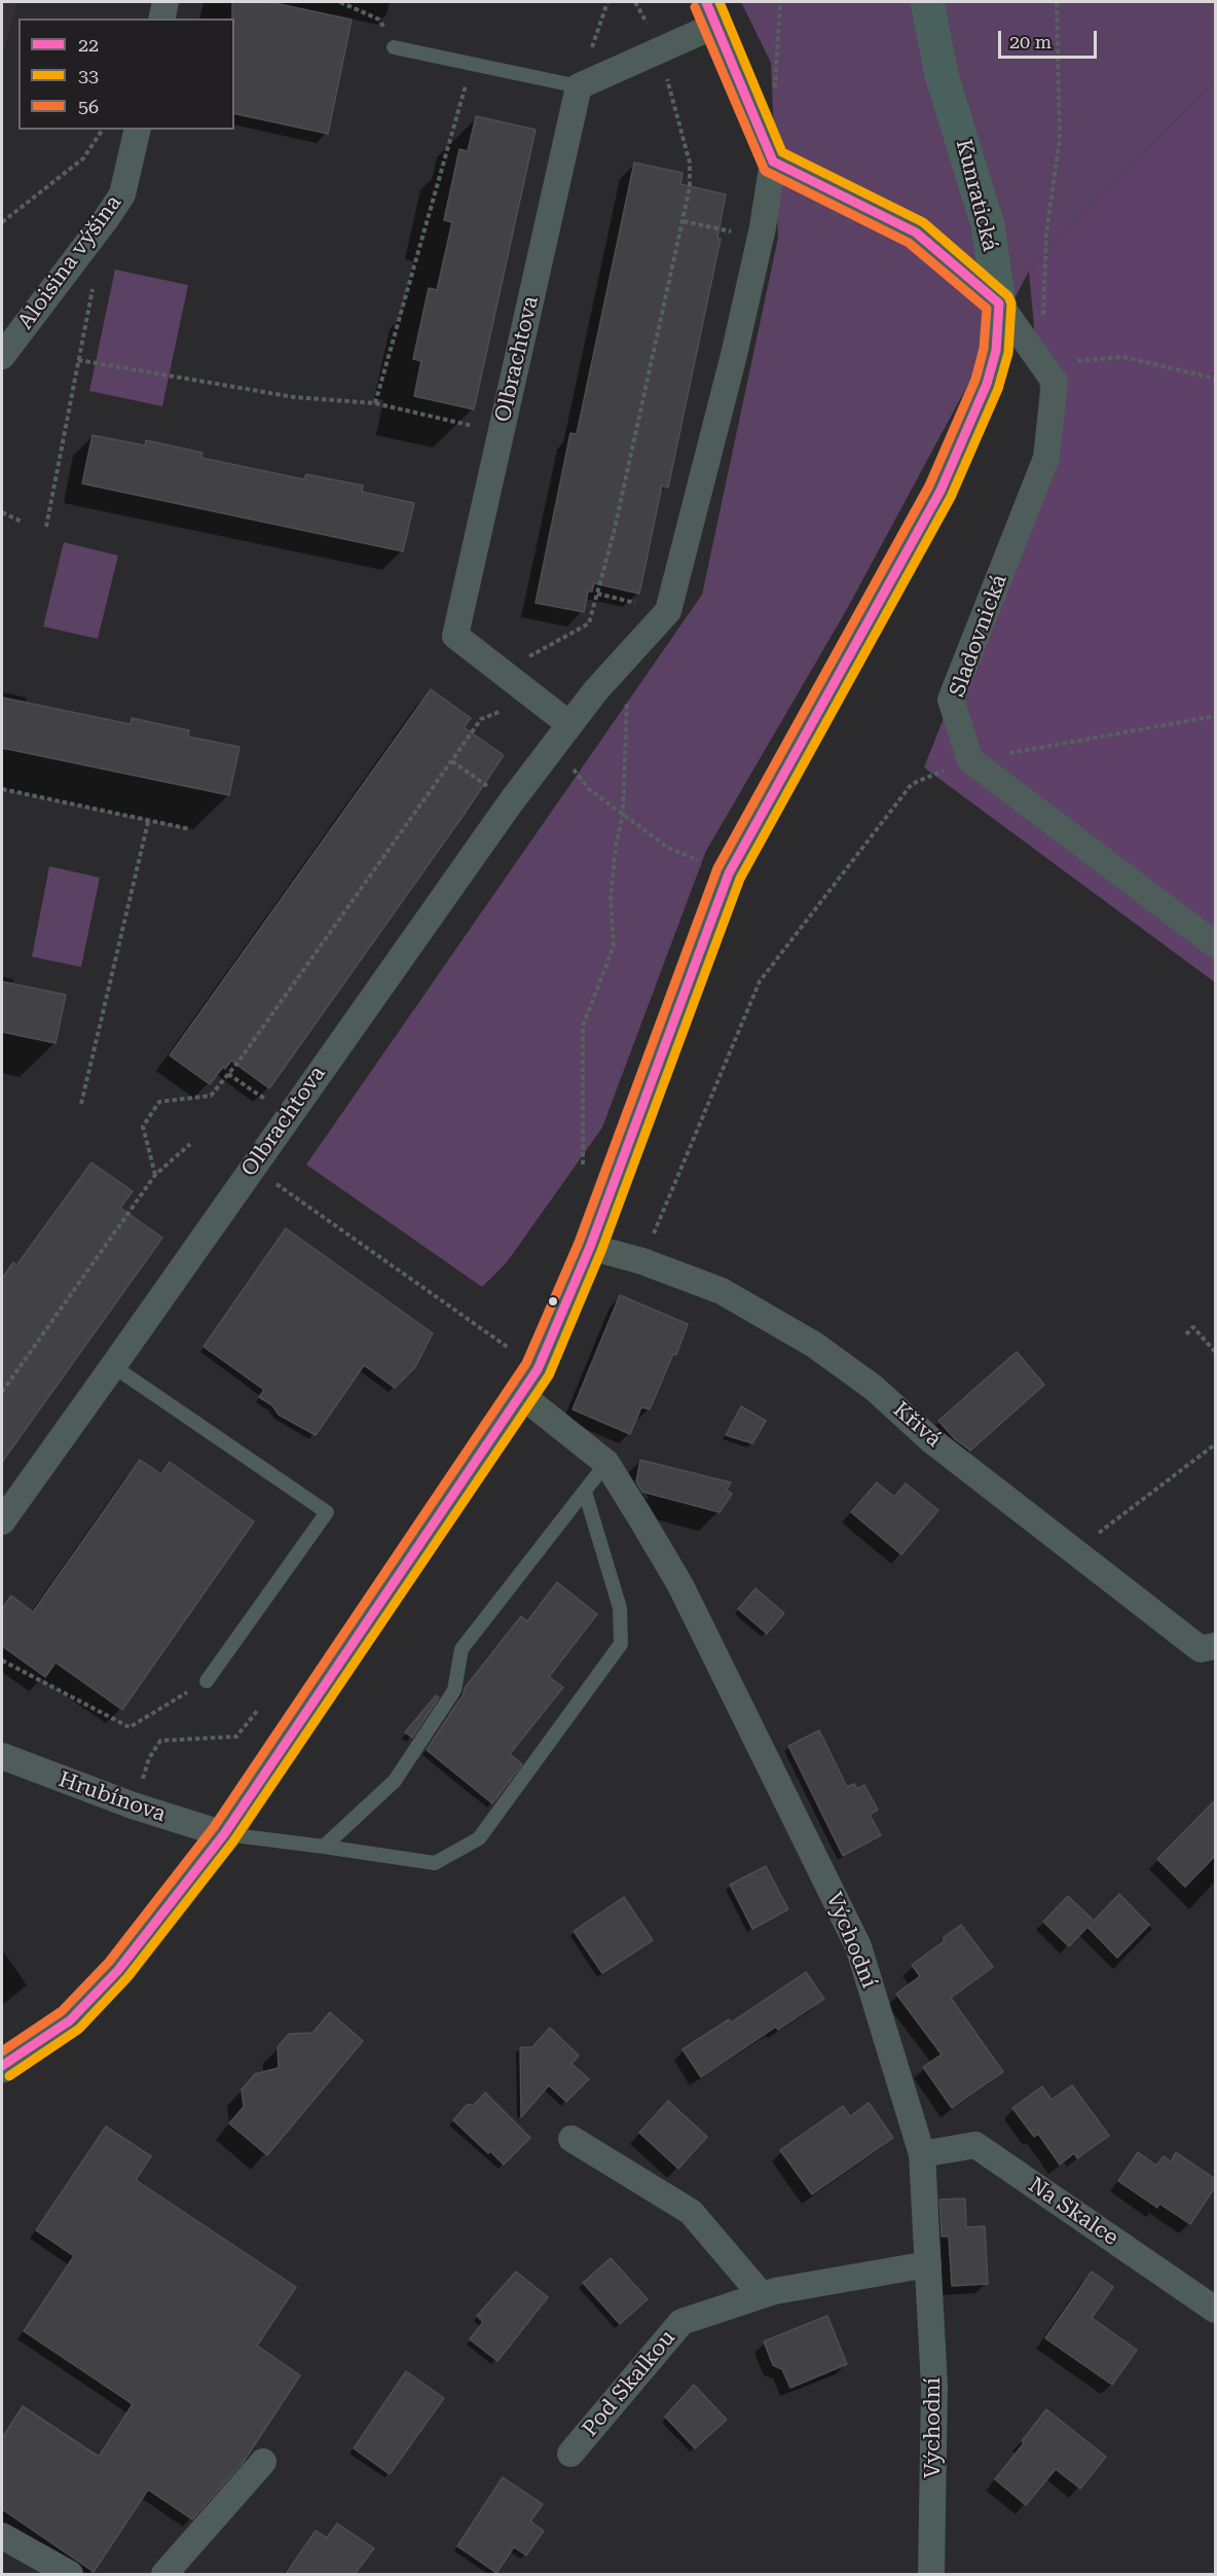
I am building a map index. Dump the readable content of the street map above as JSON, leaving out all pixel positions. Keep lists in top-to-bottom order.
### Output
{
  "streets": {
    "street": [
      "Kunratická",
      "Aloisina výšina",
      "Olbrachtova",
      "Sladovnická",
      "Křivá",
      "Hrubínova",
      "Východní",
      "Na Skalce",
      "Pod Skalkou"
    ]
  },
  "crossings": [
    ["Kunratická", "Sladovnická"],
    ["Kunratická", "Křivá"],
    ["Kunratická", "Hrubínova"],
    ["Kunratická", "Východní"],
    ["Východní", "Na Skalce"],
    ["Východní", "Pod Skalkou"]
  ],
  "lines": ["transit line 22", "transit line 33", "transit line 56"],
  "legend": ["22", "33", "56"],
  "scale_bar": "20 m"
}
